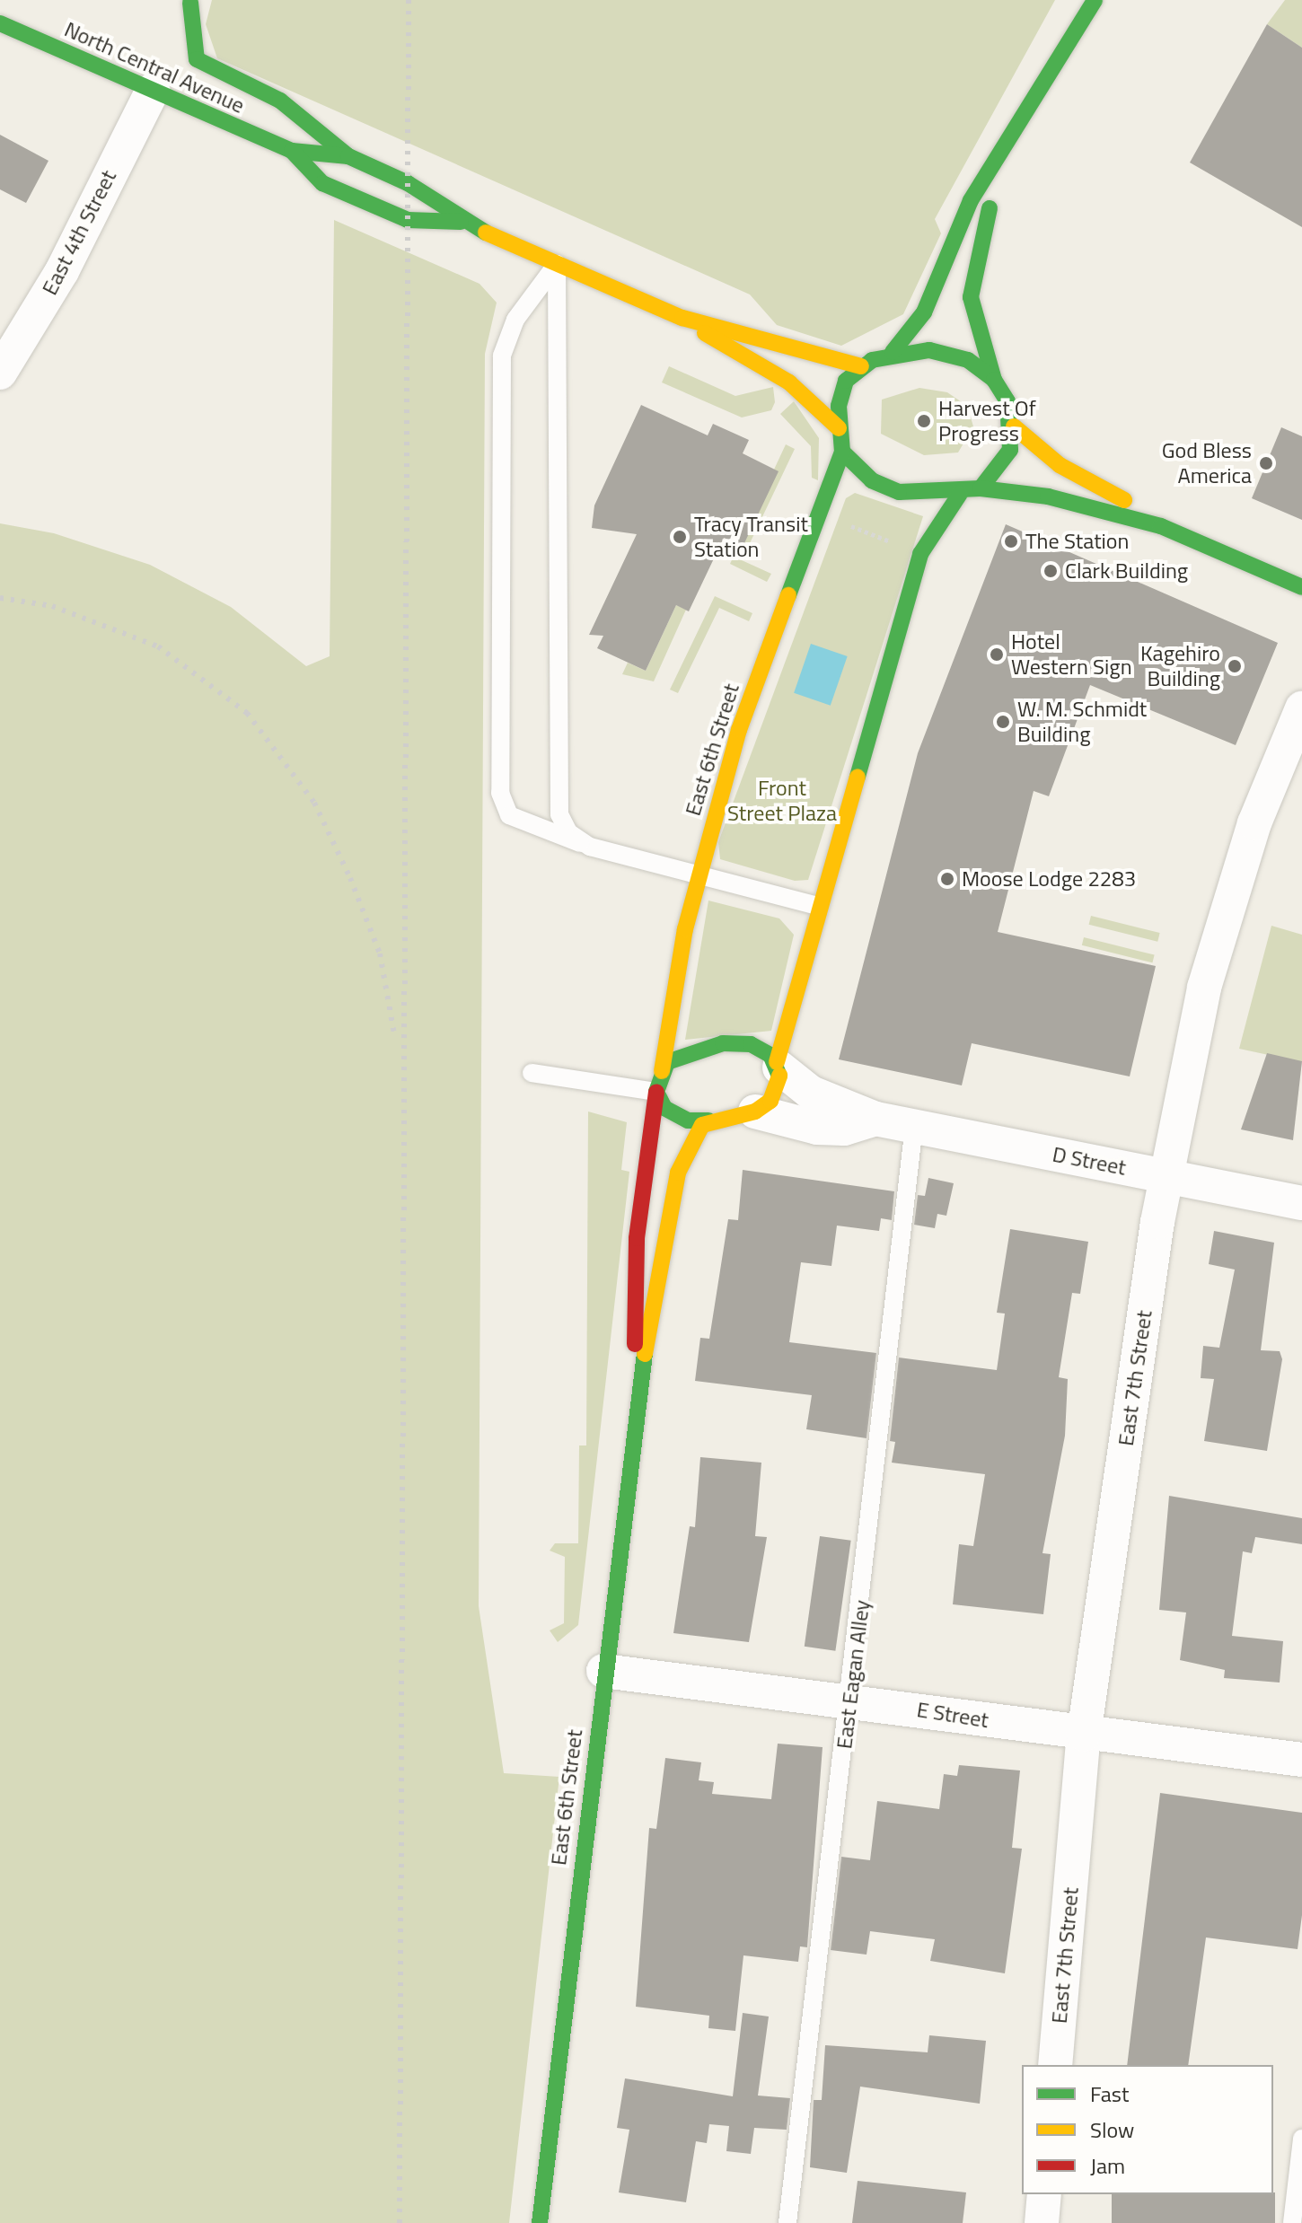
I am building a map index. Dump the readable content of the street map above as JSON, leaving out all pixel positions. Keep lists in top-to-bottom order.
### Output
{
  "streets": {
    "street": [
      "North Central Avenue",
      "East 4th Street",
      "East 6th Street",
      "D Street",
      "East 7th Street",
      "E Street"
    ],
    "lane": ["East Eagan Alley"]
  },
  "crossings": [
    ["North Central Avenue", "East 4th Street"],
    ["North Central Avenue", "East 6th Street"],
    ["East 6th Street", "D Street"],
    ["East 6th Street", "E Street"],
    ["D Street", "East 7th Street"],
    ["D Street", "East Eagan Alley"],
    ["East 7th Street", "E Street"],
    ["East Eagan Alley", "E Street"]
  ],
  "parks": ["Front Street Plaza"],
  "places": [
    "Harvest Of Progress",
    "God Bless America",
    "Tracy Transit Station",
    "The Station",
    "Clark Building",
    "Hotel Western Sign",
    "Kagehiro Building",
    "W. M. Schmidt Building",
    "Moose Lodge 2283"
  ],
  "legend": ["Fast", "Slow", "Jam"]
}
